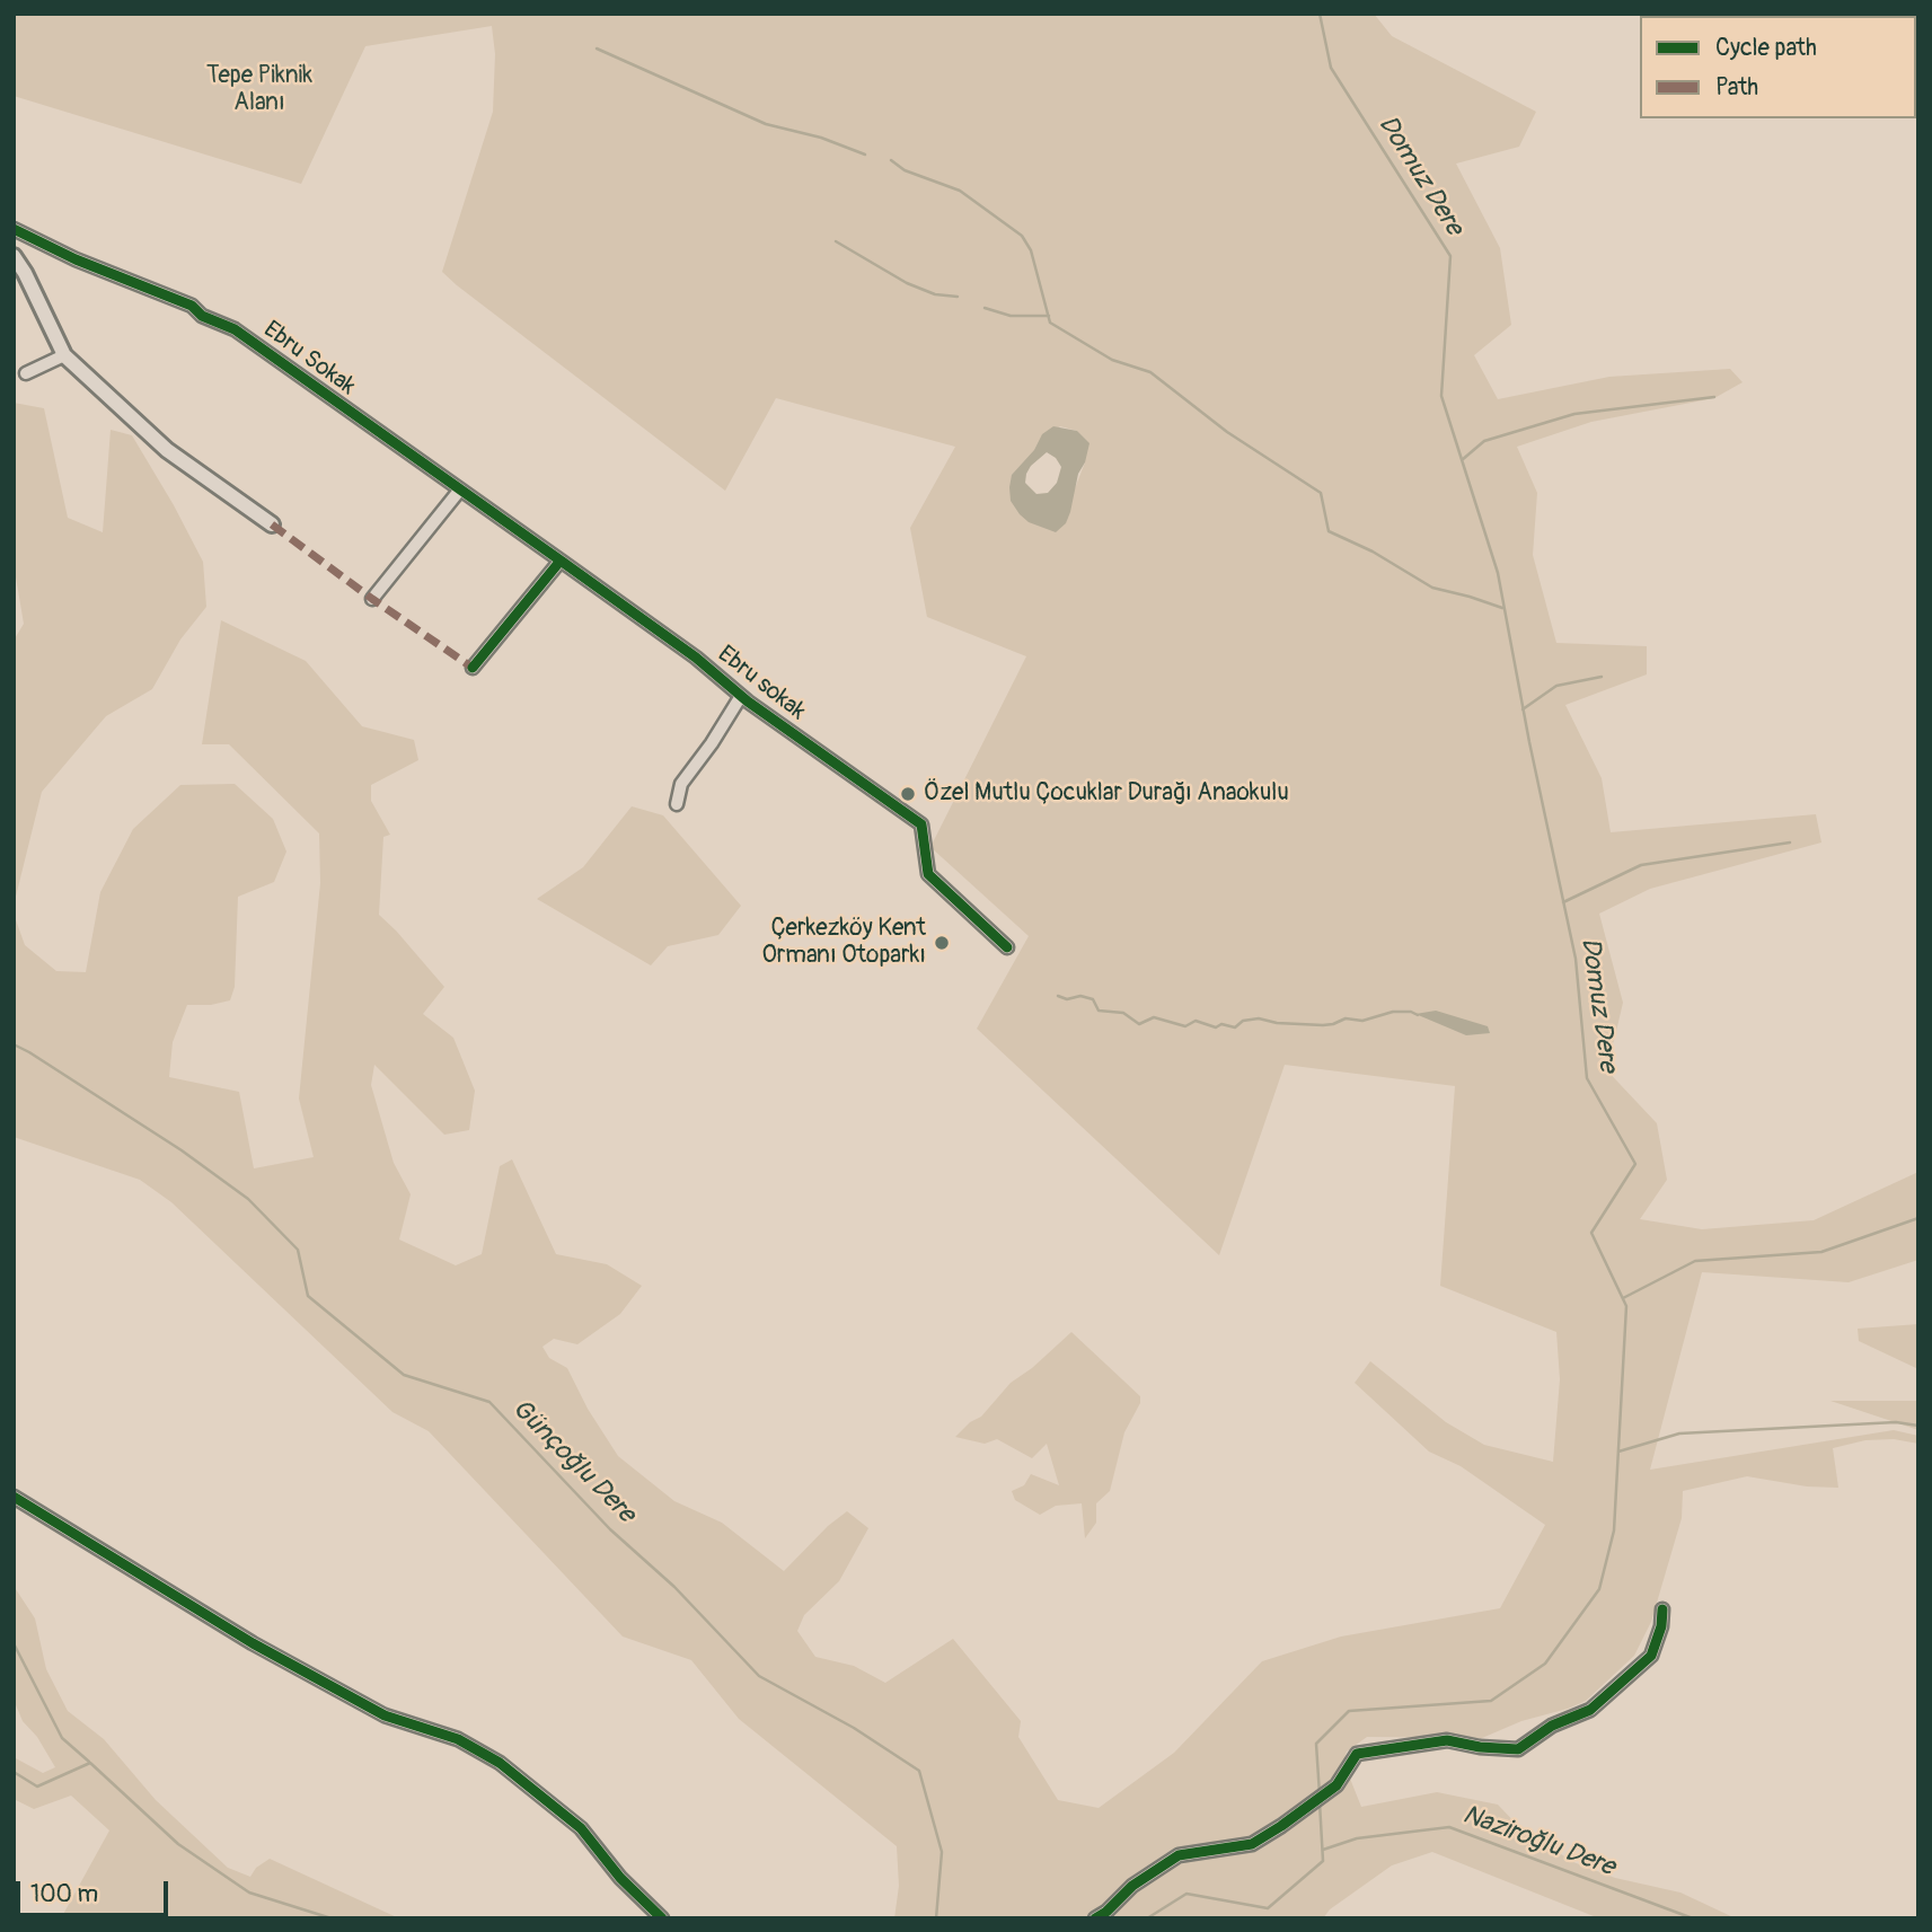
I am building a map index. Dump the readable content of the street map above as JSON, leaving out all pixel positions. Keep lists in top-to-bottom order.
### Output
{
  "streets": {
    "street": ["Ebru Sokak", "Ebru sokak"]
  },
  "crossings": [
    ["Ebru Sokak", "Ebru sokak"]
  ],
  "water": ["Domuz Dere", "Günçoğlu Dere", "Naziroğlu Dere"],
  "parks": ["Tepe Piknik Alanı"],
  "places": ["Özel Mutlu Çocuklar Durağı Anaokulu", "Çerkezköy Kent Ormanı Otoparkı"],
  "legend": ["Cycle path", "Path"],
  "scale_bar": "100 m"
}
